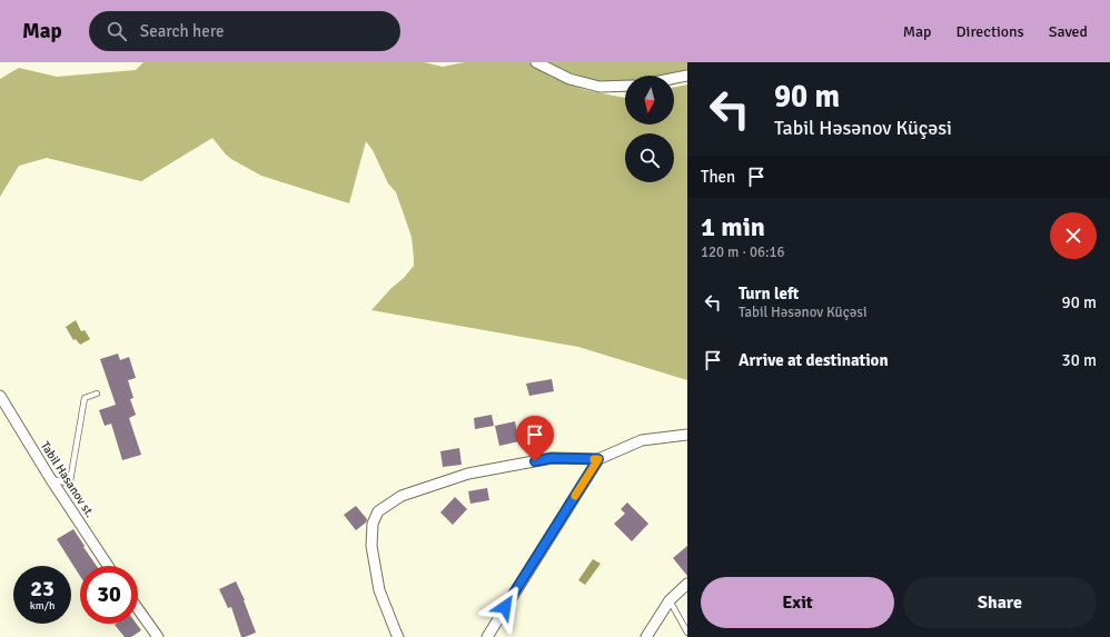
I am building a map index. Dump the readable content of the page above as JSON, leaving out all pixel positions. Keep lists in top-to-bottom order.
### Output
{
  "streets": {
    "street": ["Tabil Hasanov st."]
  },
  "north": "bottom",
  "page": {
    "header": "Map",
    "search": "Search here",
    "nav": ["Map", "Directions", "Saved"],
    "turn": ["90 m", "Tabil Həsənov Küçəsi"],
    "then": "Then",
    "heading": ["1 min", "120 m · 06:16"],
    "list": [
      {
        "name": "Turn left",
        "note": "Tabil Həsənov Küçəsi",
        "value": "90 m"
      },
      {
        "name": "Arrive at destination",
        "value": "30 m"
      }
    ],
    "speed": "23 km/h",
    "limit": "30",
    "buttons": ["Exit", "Share"]
  }
}
